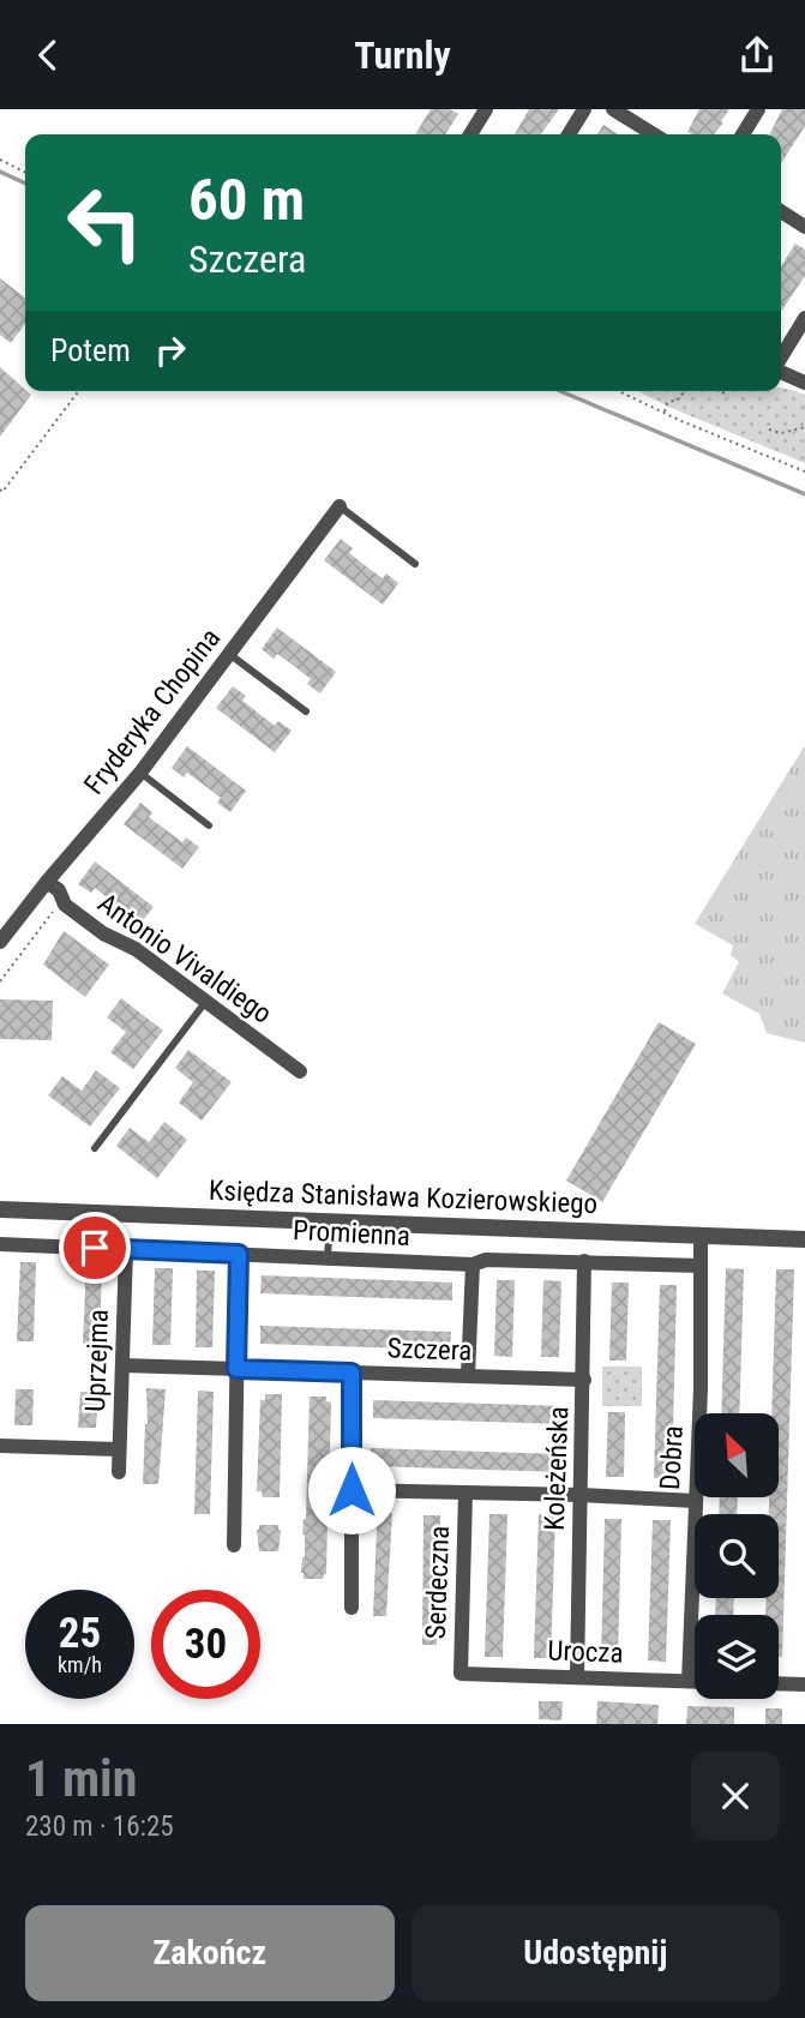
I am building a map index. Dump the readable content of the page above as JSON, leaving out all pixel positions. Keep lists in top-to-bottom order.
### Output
{
  "streets": {
    "street": [
      "Fryderyka Chopina",
      "Antonio Vivaldiego",
      "Księdza Stanisława Kozierowskiego",
      "Promienna",
      "Szczera",
      "Uprzejma",
      "Dobra",
      "Koleżeńska",
      "Serdeczna",
      "Urocza"
    ]
  },
  "crossings": [
    ["Fryderyka Chopina", "Antonio Vivaldiego"],
    ["Księdza Stanisława Kozierowskiego", "Dobra"],
    ["Promienna", "Uprzejma"],
    ["Promienna", "Dobra"],
    ["Promienna", "Koleżeńska"],
    ["Szczera", "Uprzejma"],
    ["Szczera", "Koleżeńska"],
    ["Dobra", "Urocza"],
    ["Koleżeńska", "Urocza"],
    ["Serdeczna", "Urocza"]
  ],
  "north": "top left",
  "page": {
    "header": "Turnly",
    "turn": ["60 m", "Szczera"],
    "then": "Potem",
    "speed": "25 km/h",
    "limit": "30",
    "heading": ["1 min", "230 m · 16:25"],
    "buttons": ["Zakończ", "Udostępnij"]
  }
}
